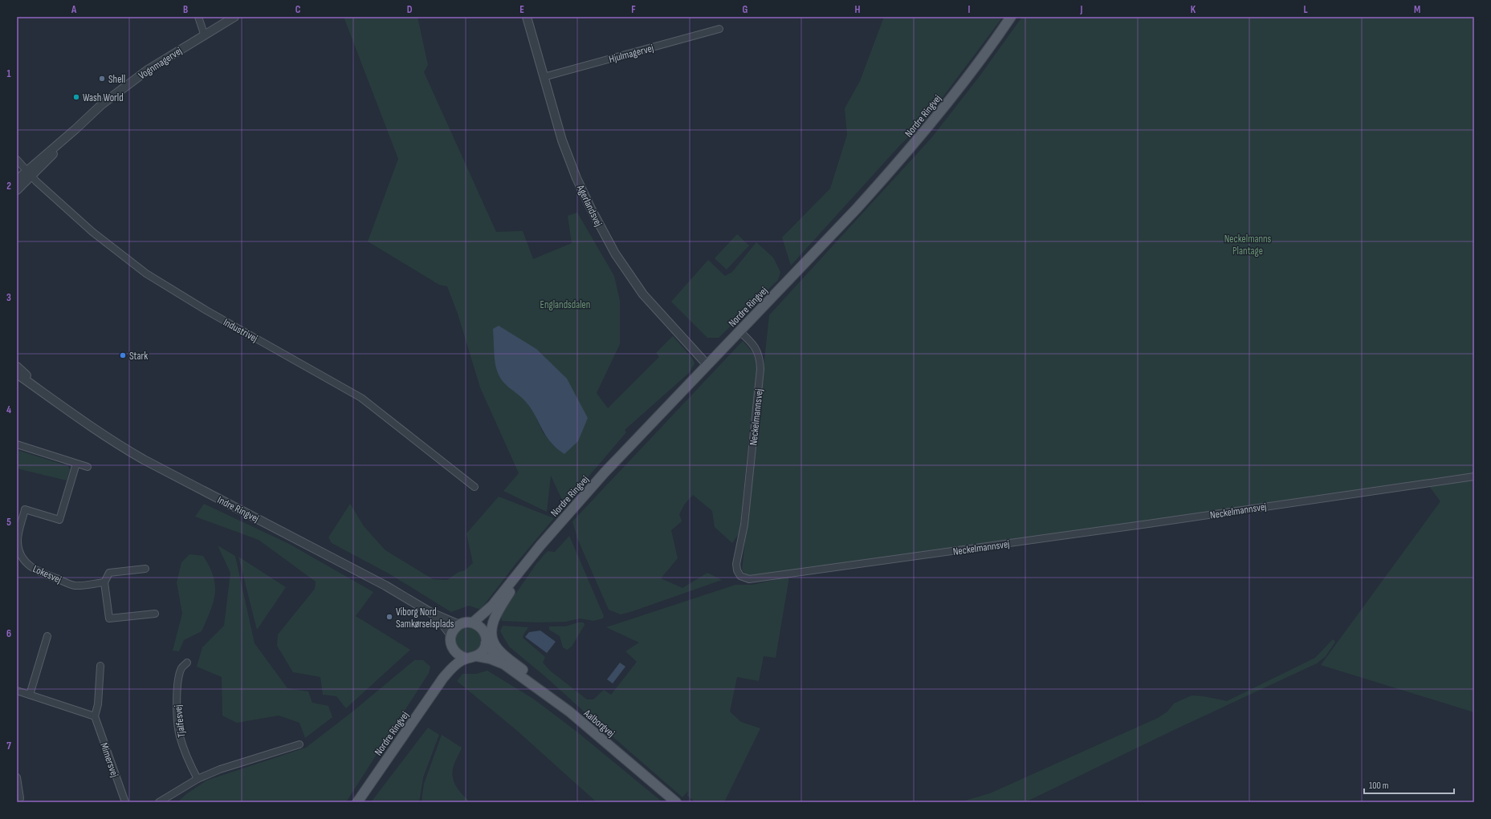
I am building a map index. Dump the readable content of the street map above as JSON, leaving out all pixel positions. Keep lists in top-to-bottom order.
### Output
{
  "streets": {
    "main road": ["Nordre Ringvej", "Aalborgvej"],
    "street": [
      "Hjulmagervej",
      "Vognmagervej",
      "Agerlandsvej",
      "Industrivej",
      "Neckelmannsvej",
      "Indre Ringvej",
      "Lokesvej",
      "Tjalfesvej",
      "Mimersvej"
    ]
  },
  "crossings": [
    ["Hjulmagervej", "Agerlandsvej"],
    ["Vognmagervej", "Industrivej"],
    ["Nordre Ringvej", "Agerlandsvej"],
    ["Nordre Ringvej", "Neckelmannsvej"],
    ["Nordre Ringvej", "Indre Ringvej"],
    ["Nordre Ringvej", "Aalborgvej"],
    ["Indre Ringvej", "Aalborgvej"]
  ],
  "parks": ["Neckelmanns Plantage", "Englandsdalen"],
  "places": [
    "Shell",
    "Wash World",
    "Stark",
    "Viborg Nord Samkørselsplads"
  ],
  "scale_bar": "100 m",
  "grid": {
    "columns": [
      "A",
      "B",
      "C",
      "D",
      "E",
      "F",
      "G",
      "H",
      "I",
      "J",
      "K",
      "L",
      "M"
    ],
    "rows": [
      "1",
      "2",
      "3",
      "4",
      "5",
      "6",
      "7"
    ]
  }
}
